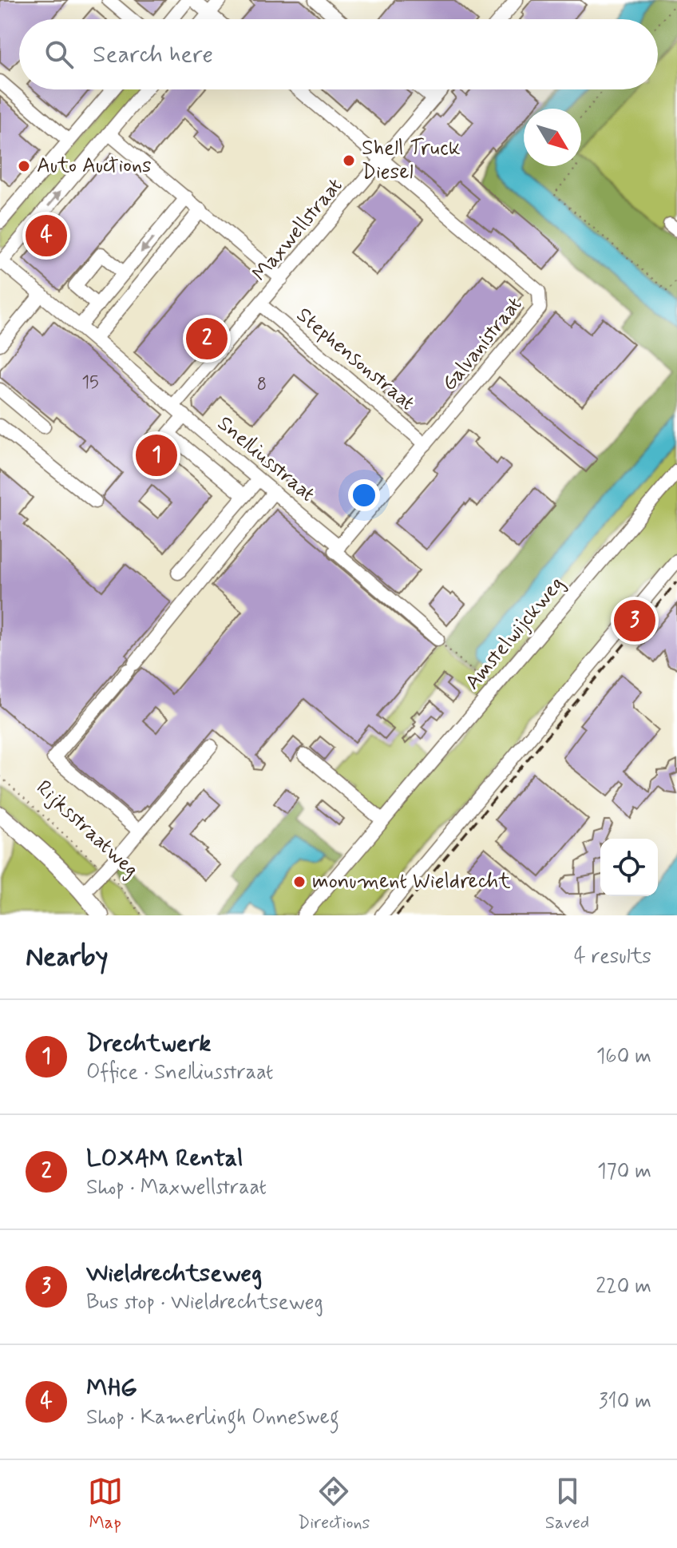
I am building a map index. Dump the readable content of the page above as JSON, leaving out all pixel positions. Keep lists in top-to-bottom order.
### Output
{
  "streets": {
    "street": [
      "Maxwellstraat",
      "Galvanistraat",
      "Stephensonstraat",
      "Snelliusstraat",
      "Amstelwijckweg"
    ],
    "path": ["Rijksstraatweg"]
  },
  "crossings": [
    ["Maxwellstraat", "Galvanistraat"],
    ["Maxwellstraat", "Stephensonstraat"],
    ["Maxwellstraat", "Snelliusstraat"],
    ["Galvanistraat", "Stephensonstraat"],
    ["Galvanistraat", "Snelliusstraat"]
  ],
  "places": ["Shell Truck Diesel", "Auto Auctions", "monument Wieldrecht"],
  "house_numbers": ["15", "8"],
  "north": "bottom right",
  "page": {
    "search": "Search here",
    "pins": [
      "4",
      "2",
      "1",
      "3"
    ],
    "heading": ["Nearby", "4 results"],
    "list": [
      {
        "mark": "1",
        "name": "Drechtwerk",
        "note": "Office · Snelliusstraat",
        "value": "160 m"
      },
      {
        "mark": "2",
        "name": "LOXAM Rental",
        "note": "Shop · Maxwellstraat",
        "value": "170 m"
      },
      {
        "mark": "3",
        "name": "Wieldrechtseweg",
        "note": "Bus stop · Wieldrechtseweg",
        "value": "220 m"
      },
      {
        "mark": "4",
        "name": "MHG",
        "note": "Shop · Kamerlingh Onnesweg",
        "value": "310 m"
      }
    ],
    "nav": ["Map", "Directions", "Saved"]
  }
}
